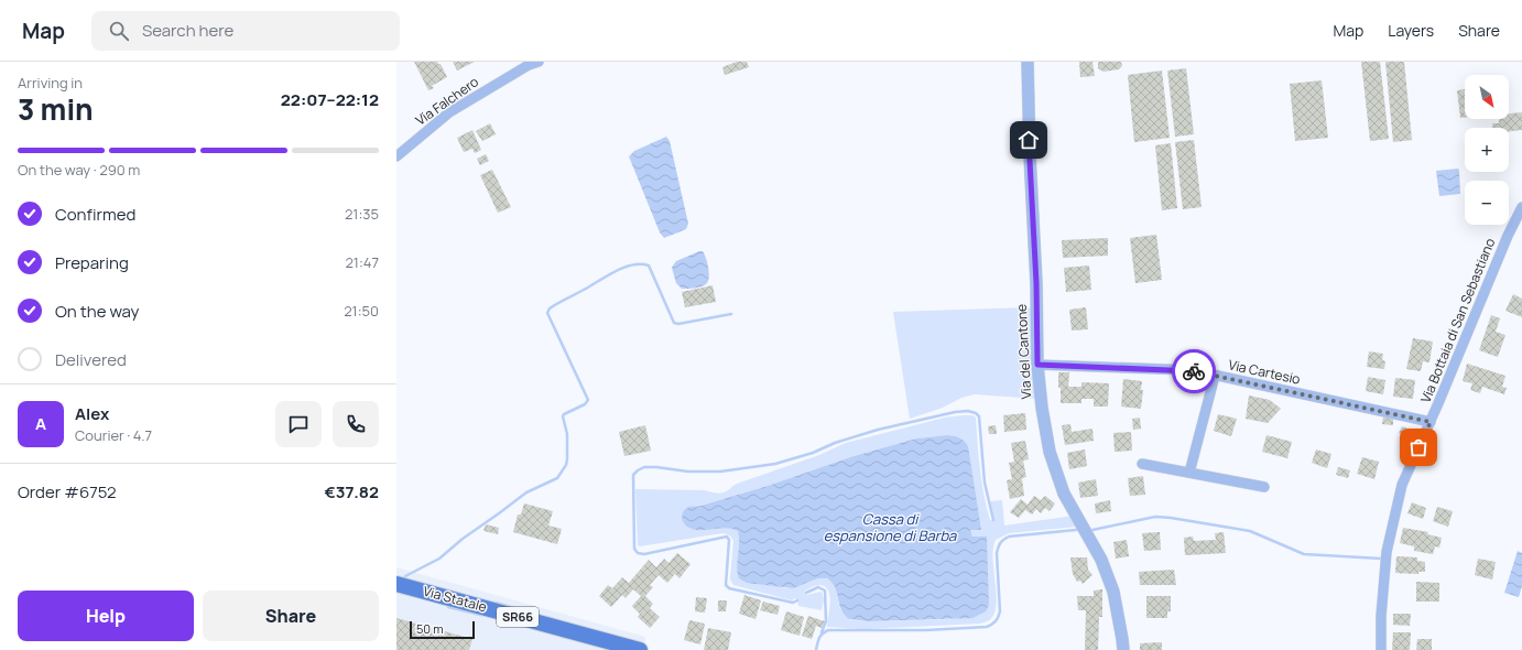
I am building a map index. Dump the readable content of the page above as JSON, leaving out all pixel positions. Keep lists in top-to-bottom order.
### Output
{
  "streets": {
    "main road": ["Via Statale", "SR66"],
    "street": [
      "Via Falchero",
      "Via Bottaia di San Sebastiano",
      "Via del Cantone",
      "Via Cartesio"
    ]
  },
  "crossings": [
    ["Via Bottaia di San Sebastiano", "Via Cartesio"],
    ["Via del Cantone", "Via Cartesio"]
  ],
  "water": ["Cassa di espansione di Barba"],
  "scale_bar": "50 m",
  "north": "bottom right",
  "page": {
    "header": "Map",
    "search": "Search here",
    "nav": ["Map", "Layers", "Share"],
    "heading": ["3 min", "Arriving in", "22:07–22:12"],
    "panel": [
      "Alex",
      "Courier · 4.7",
      "Order #6752",
      "€37.82"
    ],
    "map_buttons": ["+", "−"],
    "bar": "On the way · 290 m",
    "list": [
      ["Confirmed", "21:35"],
      ["Preparing", "21:47"],
      ["On the way", "21:50"],
      "Delivered"
    ],
    "round": "A",
    "buttons": ["Help", "Share"],
    "scale": "50 m"
  }
}
